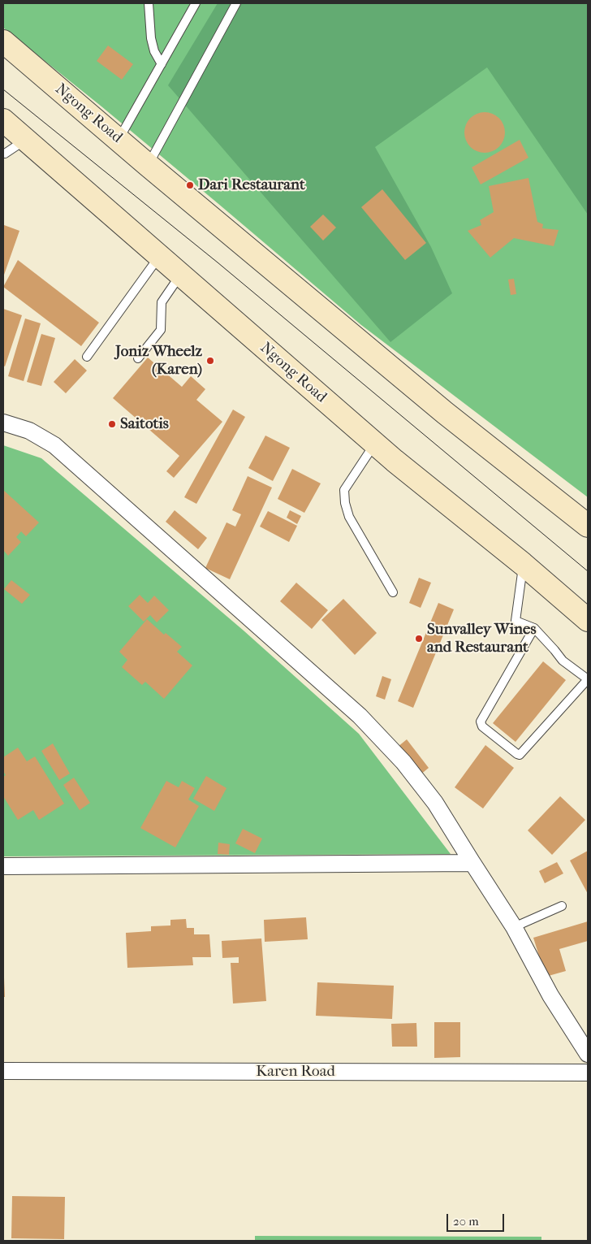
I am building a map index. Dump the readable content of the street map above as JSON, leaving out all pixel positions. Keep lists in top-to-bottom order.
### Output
{
  "streets": {
    "main road": ["Ngong Road"],
    "street": ["Karen Road"]
  },
  "places": [
    "Dari Restaurant",
    "Joniz Wheelz (Karen)",
    "Saitotis",
    "Sunvalley Wines and Restaurant"
  ],
  "scale_bar": "20 m"
}
